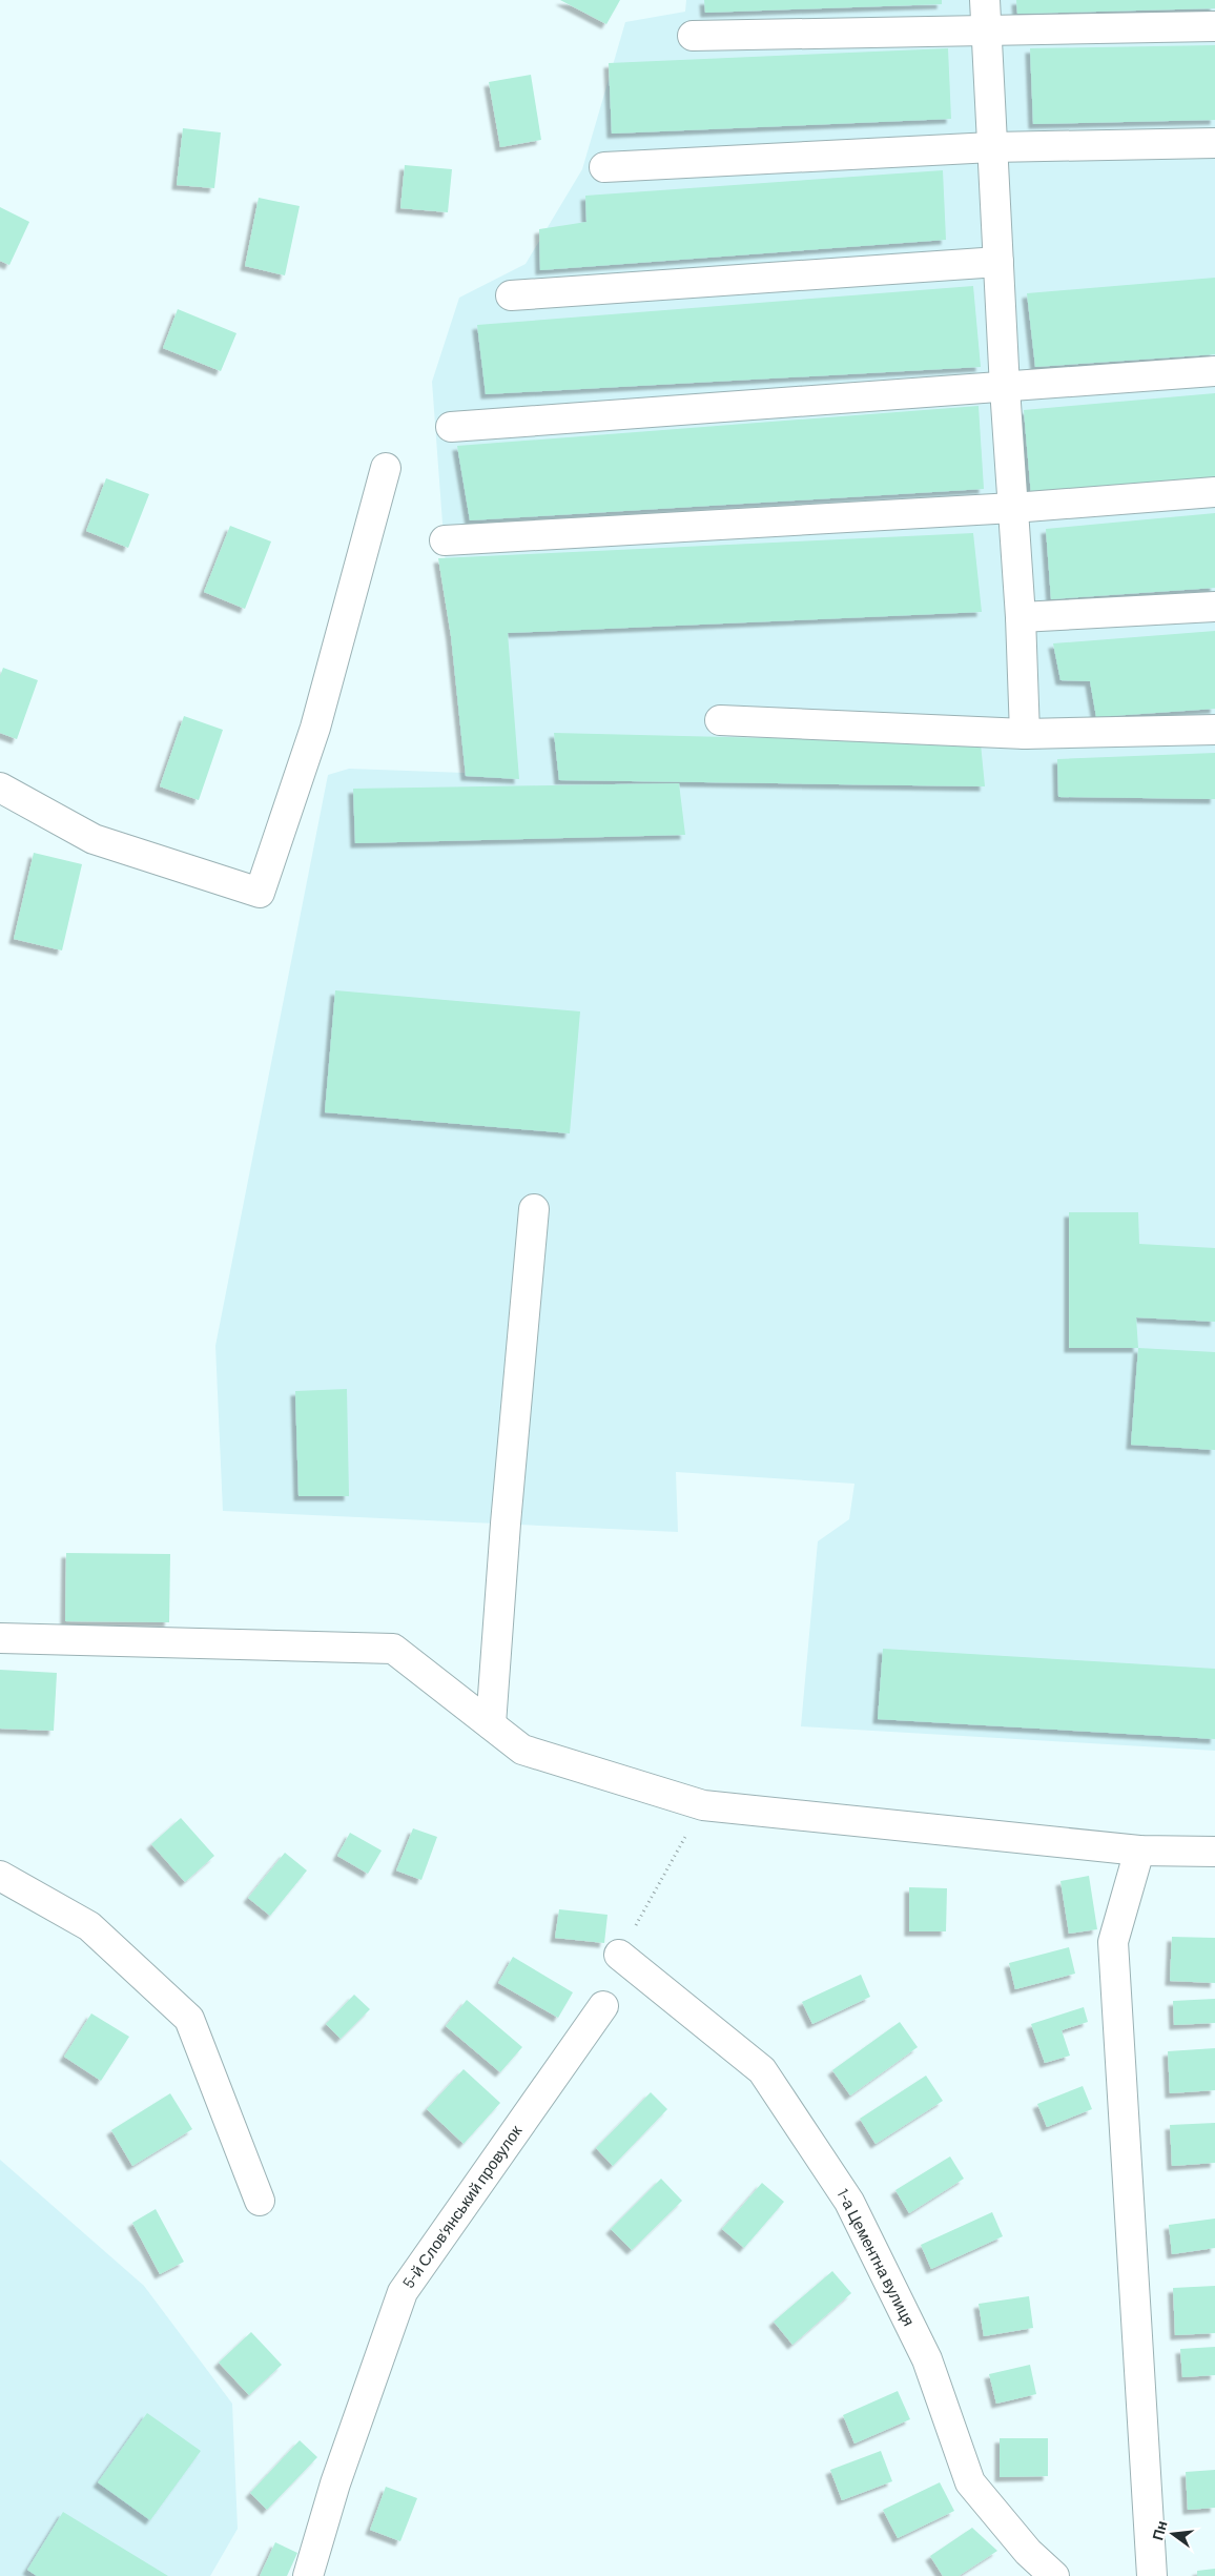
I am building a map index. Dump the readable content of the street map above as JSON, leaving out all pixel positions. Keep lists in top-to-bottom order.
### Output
{
  "streets": {
    "street": ["5-й Слов’янський провулок", "1-а Цементна вулиця"]
  },
  "north": "left"
}
